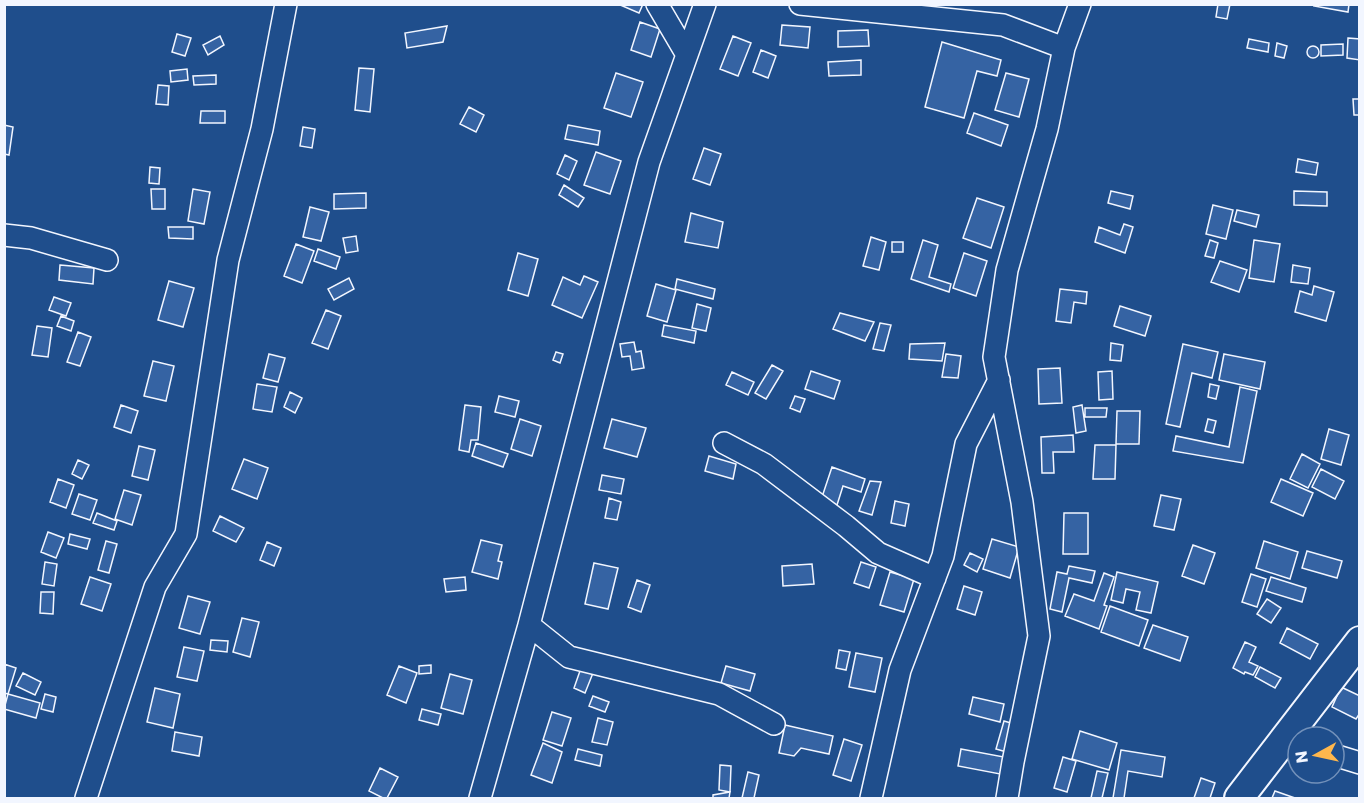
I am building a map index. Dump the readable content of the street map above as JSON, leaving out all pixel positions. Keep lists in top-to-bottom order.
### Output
{
  "north": "left"
}
